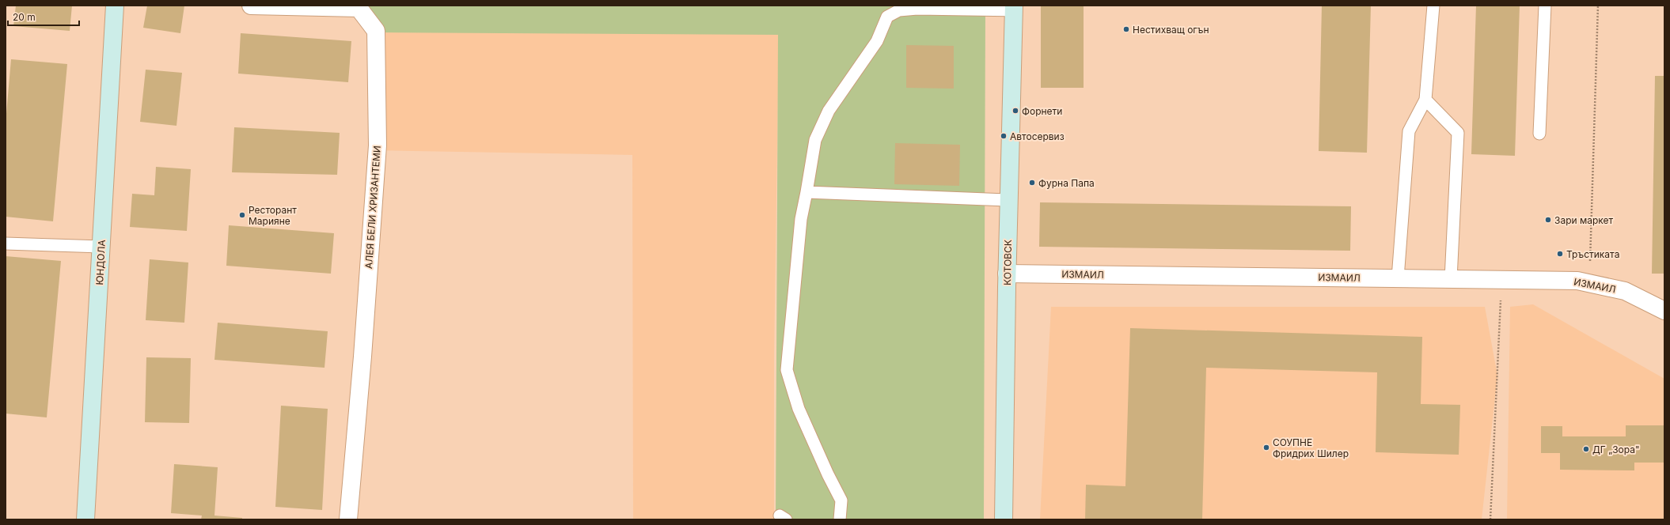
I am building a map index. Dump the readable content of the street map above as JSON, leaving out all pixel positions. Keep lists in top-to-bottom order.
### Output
{
  "streets": {
    "street": [
      "АЛЕЯ БЕЛИ ХРИЗАНТЕМИ",
      "ЮНДОЛА",
      "КОТОВСК",
      "ИЗМАИЛ"
    ]
  },
  "crossings": [
    ["КОТОВСК", "ИЗМАИЛ"]
  ],
  "places": [
    "Нестихващ огън",
    "Форнети",
    "Автосервиз",
    "Фурна Папа",
    "Ресторант Марияне",
    "Зари маркет",
    "Тръстиката",
    "СОУПНЕ Фридрих Шилер",
    "ДГ „Зора\""
  ],
  "scale_bar": "20 m"
}
